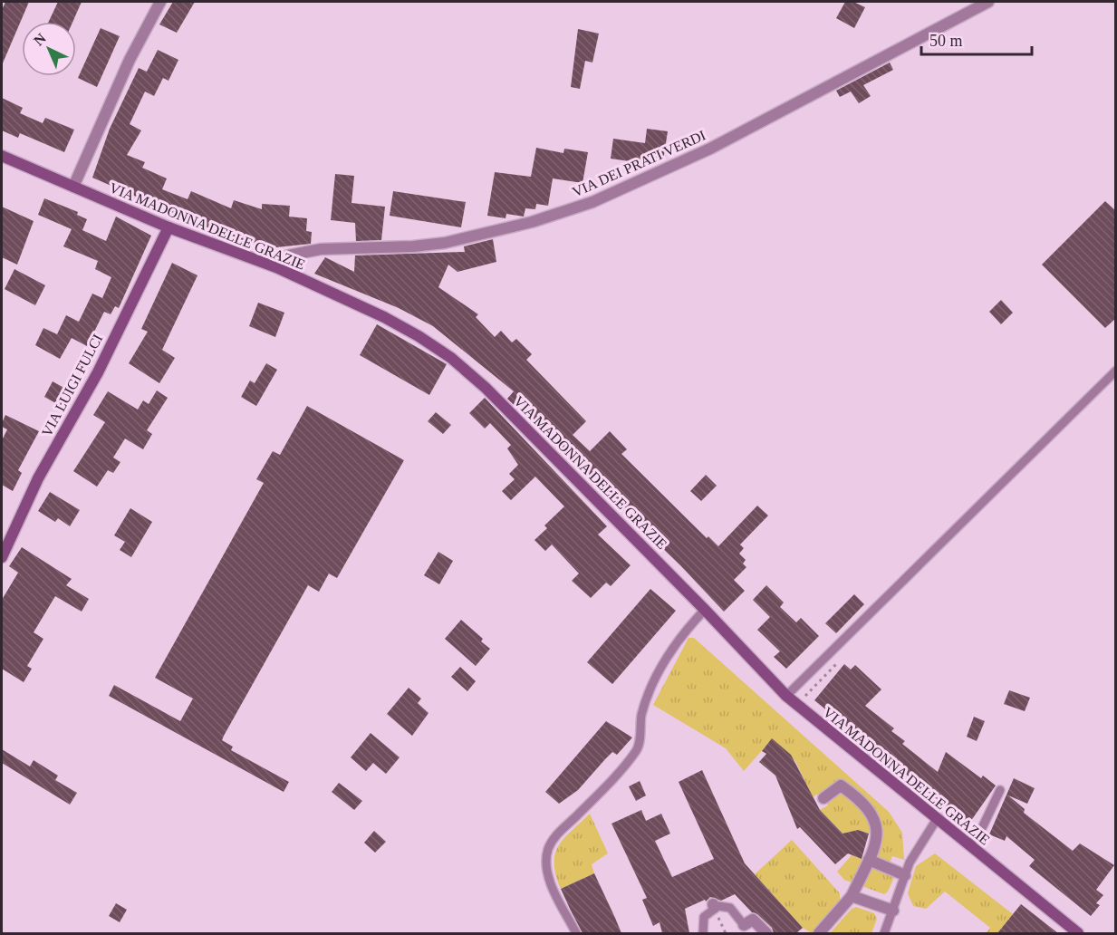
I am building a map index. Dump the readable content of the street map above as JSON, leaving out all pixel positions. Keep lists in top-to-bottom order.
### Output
{
  "streets": {
    "main road": ["VIA MADONNA DELLE GRAZIE", "VIA LUIGI FULCI"],
    "street": ["VIA DEI PRATI VERDI"]
  },
  "crossings": [
    ["VIA DEI PRATI VERDI", "VIA MADONNA DELLE GRAZIE"],
    ["VIA MADONNA DELLE GRAZIE", "VIA LUIGI FULCI"]
  ],
  "scale_bar": "50 m",
  "north": "top left"
}
